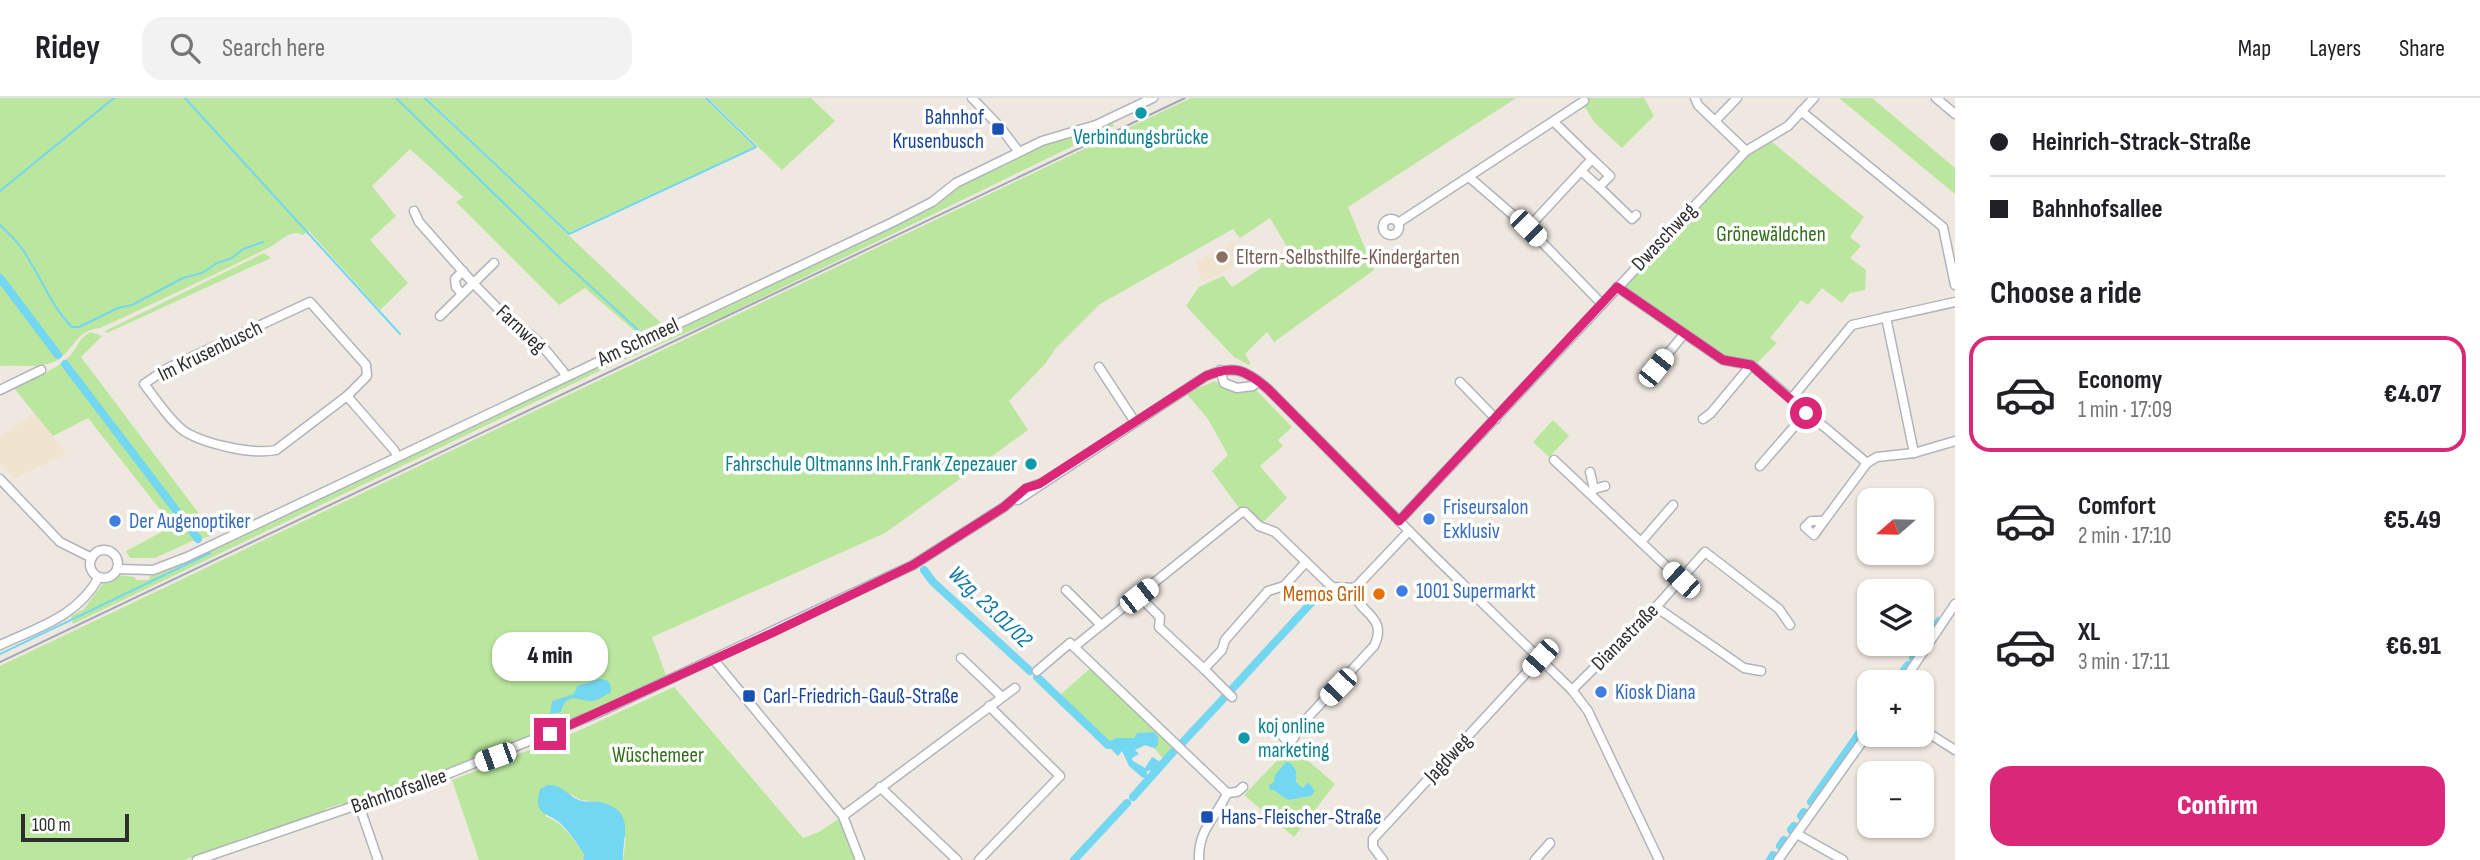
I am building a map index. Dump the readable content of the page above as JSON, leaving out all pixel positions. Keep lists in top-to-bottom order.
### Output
{
  "streets": {
    "street": [
      "Dwaschweg",
      "Farnweg",
      "Am Schmeel",
      "Im Krusenbusch",
      "Dianastraße",
      "Jagdweg",
      "Bahnhofsallee"
    ]
  },
  "crossings": [
    ["Farnweg", "Am Schmeel"]
  ],
  "water": ["Wzg. 23.01/02"],
  "parks": ["Grönewäldchen", "Wüschemeer"],
  "places": {
    "other": [
      "Verbindungsbrücke",
      "Eltern-Selbsthilfe-Kindergarten",
      "Fahrschule Oltmanns Inh.Frank Zepezauer",
      "Friseursalon Exklusiv",
      "Der Augenoptiker",
      "1001 Supermarkt",
      "Memos Grill",
      "Kiosk Diana",
      "koj online marketing"
    ],
    "transit": ["Bahnhof Krusenbusch", "Carl-Friedrich-Gauß-Straße", "Hans-Fleischer-Straße"]
  },
  "scale_bar": "100 m",
  "north": "left",
  "page": {
    "header": "Ridey",
    "search": "Search here",
    "nav": ["Map", "Layers", "Share"],
    "banner": ["Heinrich-Strack-Straße", "Bahnhofsallee"],
    "heading": "Choose a ride",
    "list": [
      {
        "name": "Economy",
        "note": "1 min · 17:09",
        "value": "€4.07"
      },
      {
        "name": "Comfort",
        "note": "2 min · 17:10",
        "value": "€5.49"
      },
      {
        "name": "XL",
        "note": "3 min · 17:11",
        "value": "€6.91"
      }
    ],
    "map_buttons": ["+", "−"],
    "bubble": "4 min",
    "buttons": "Confirm",
    "scale": "100 m"
  }
}
